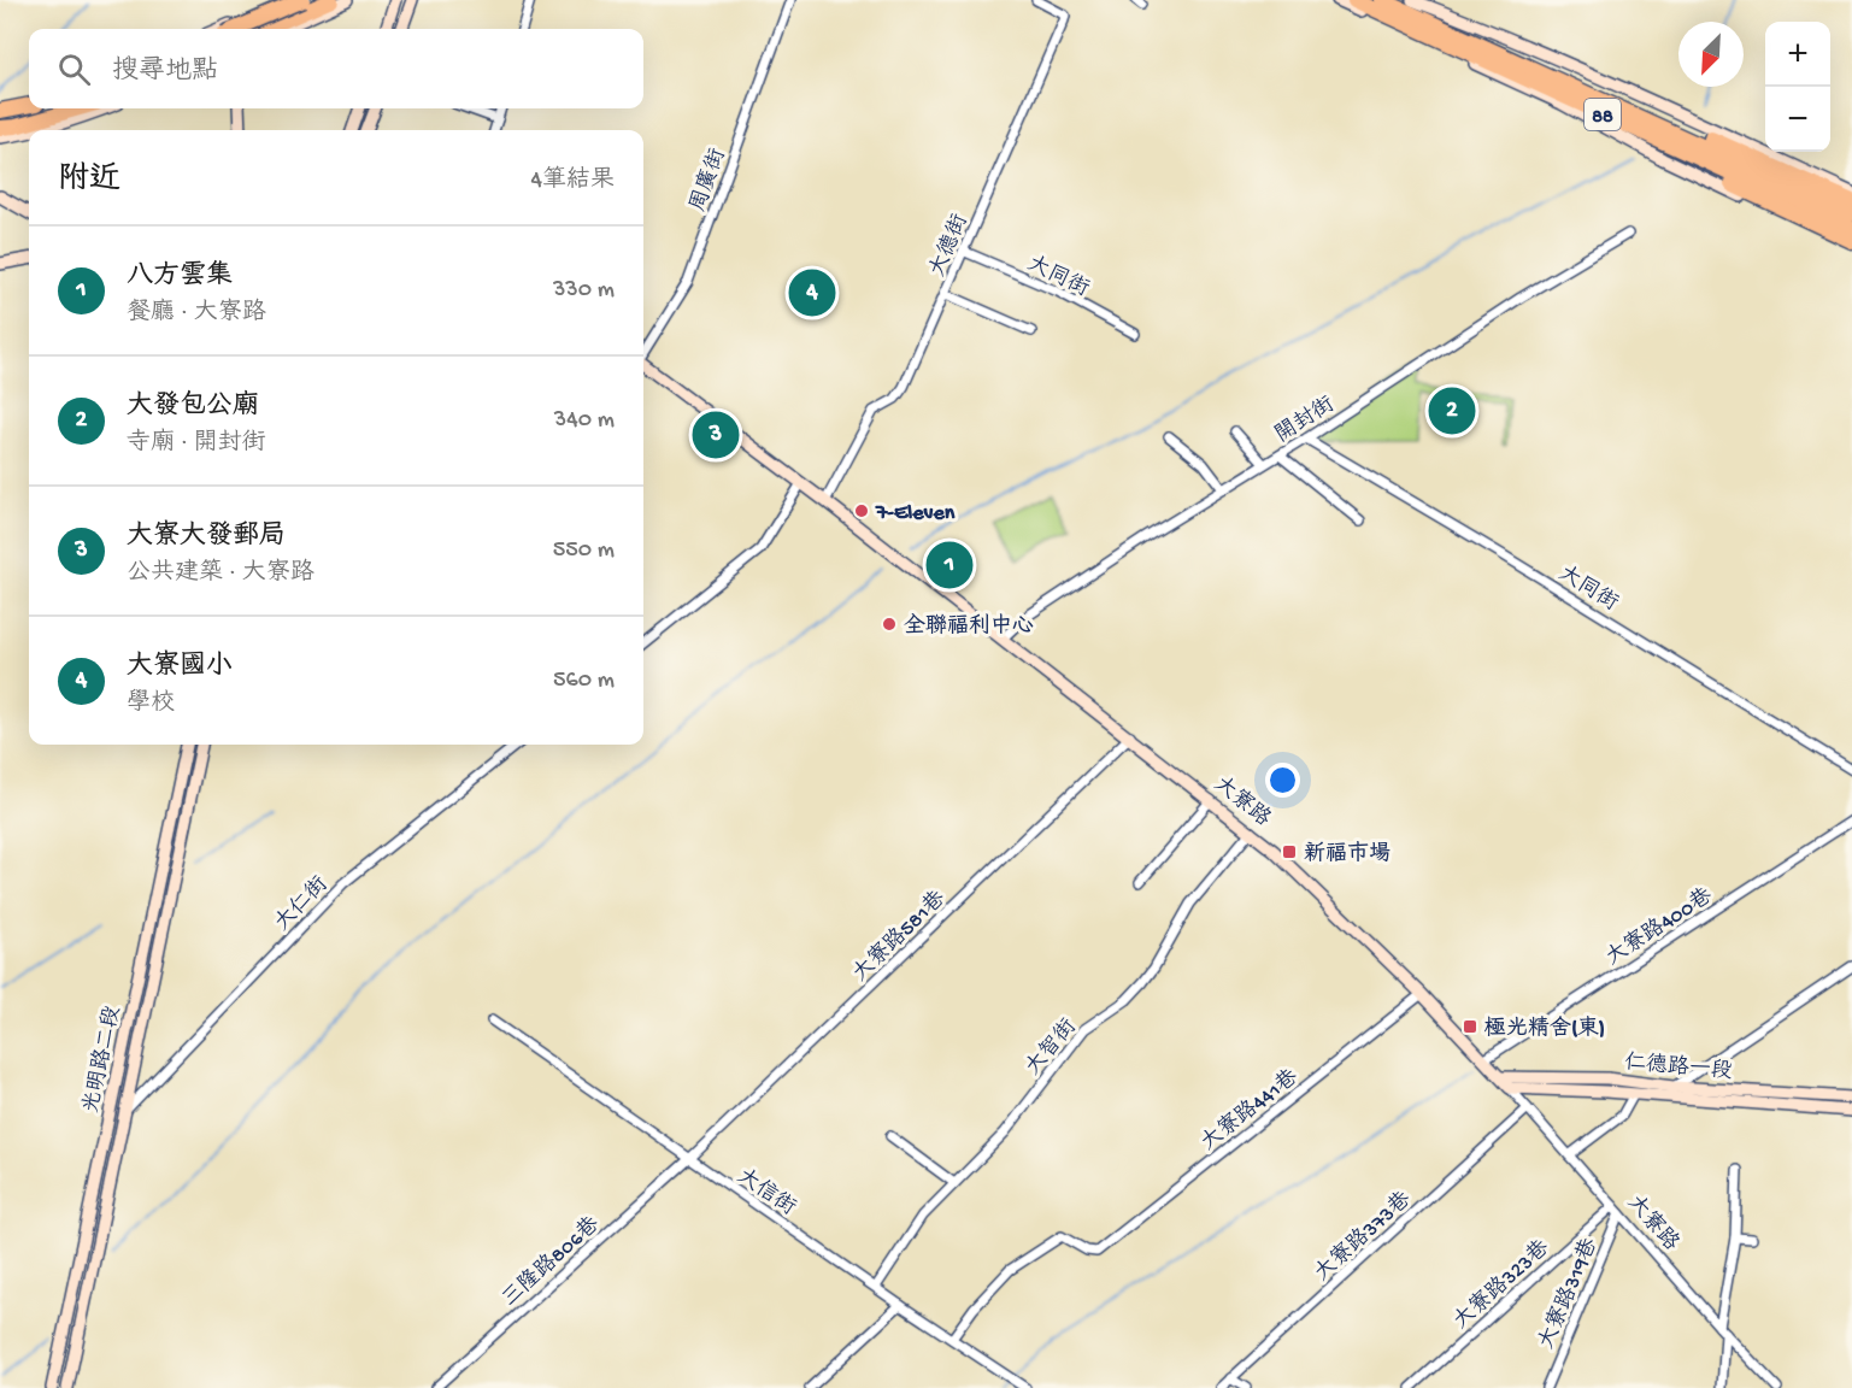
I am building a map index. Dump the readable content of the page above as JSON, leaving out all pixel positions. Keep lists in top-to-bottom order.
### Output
{
  "streets": {
    "highway": ["88"],
    "street": [
      "周廣街",
      "大德街",
      "大同街",
      "開封街",
      "大寮路",
      "大仁街",
      "大寮路400巷",
      "大寮路581巷",
      "大智街",
      "光明路二段",
      "仁德路一段",
      "大寮路441巷",
      "大信街",
      "大寮路373巷",
      "三隆路806巷",
      "大寮路323巷",
      "大寮路319巷"
    ]
  },
  "crossings": [
    ["大德街", "大同街"],
    ["大德街", "大寮路"],
    ["大同街", "開封街"],
    ["開封街", "大寮路"],
    ["大寮路", "大寮路400巷"],
    ["大寮路", "大寮路581巷"],
    ["大寮路", "大智街"],
    ["大寮路", "仁德路一段"],
    ["大寮路", "大寮路441巷"],
    ["大寮路", "大寮路373巷"],
    ["大寮路", "大寮路323巷"],
    ["大寮路", "大寮路319巷"],
    ["大仁街", "光明路二段"],
    ["大寮路581巷", "大信街"],
    ["大寮路581巷", "三隆路806巷"],
    ["大智街", "大信街"],
    ["大寮路441巷", "大信街"],
    ["大信街", "三隆路806巷"],
    ["大寮路323巷", "大寮路319巷"]
  ],
  "places": {
    "other": ["7-Eleven", "全聯福利中心"],
    "transit": ["新福市場", "極光精舍(東)"]
  },
  "north": "bottom left",
  "page": {
    "map_buttons": ["+", "−"],
    "search": "搜尋地點",
    "heading": ["附近", "4筆結果"],
    "list": [
      {
        "mark": "1",
        "name": "八方雲集",
        "note": "餐廳 · 大寮路",
        "value": "330 m"
      },
      {
        "mark": "2",
        "name": "大發包公廟",
        "note": "寺廟 · 開封街",
        "value": "340 m"
      },
      {
        "mark": "3",
        "name": "大寮大發郵局",
        "note": "公共建築 · 大寮路",
        "value": "550 m"
      },
      {
        "mark": "4",
        "name": "大寮國小",
        "note": "學校",
        "value": "560 m"
      }
    ],
    "pins": [
      "4",
      "2",
      "3",
      "1"
    ]
  }
}
